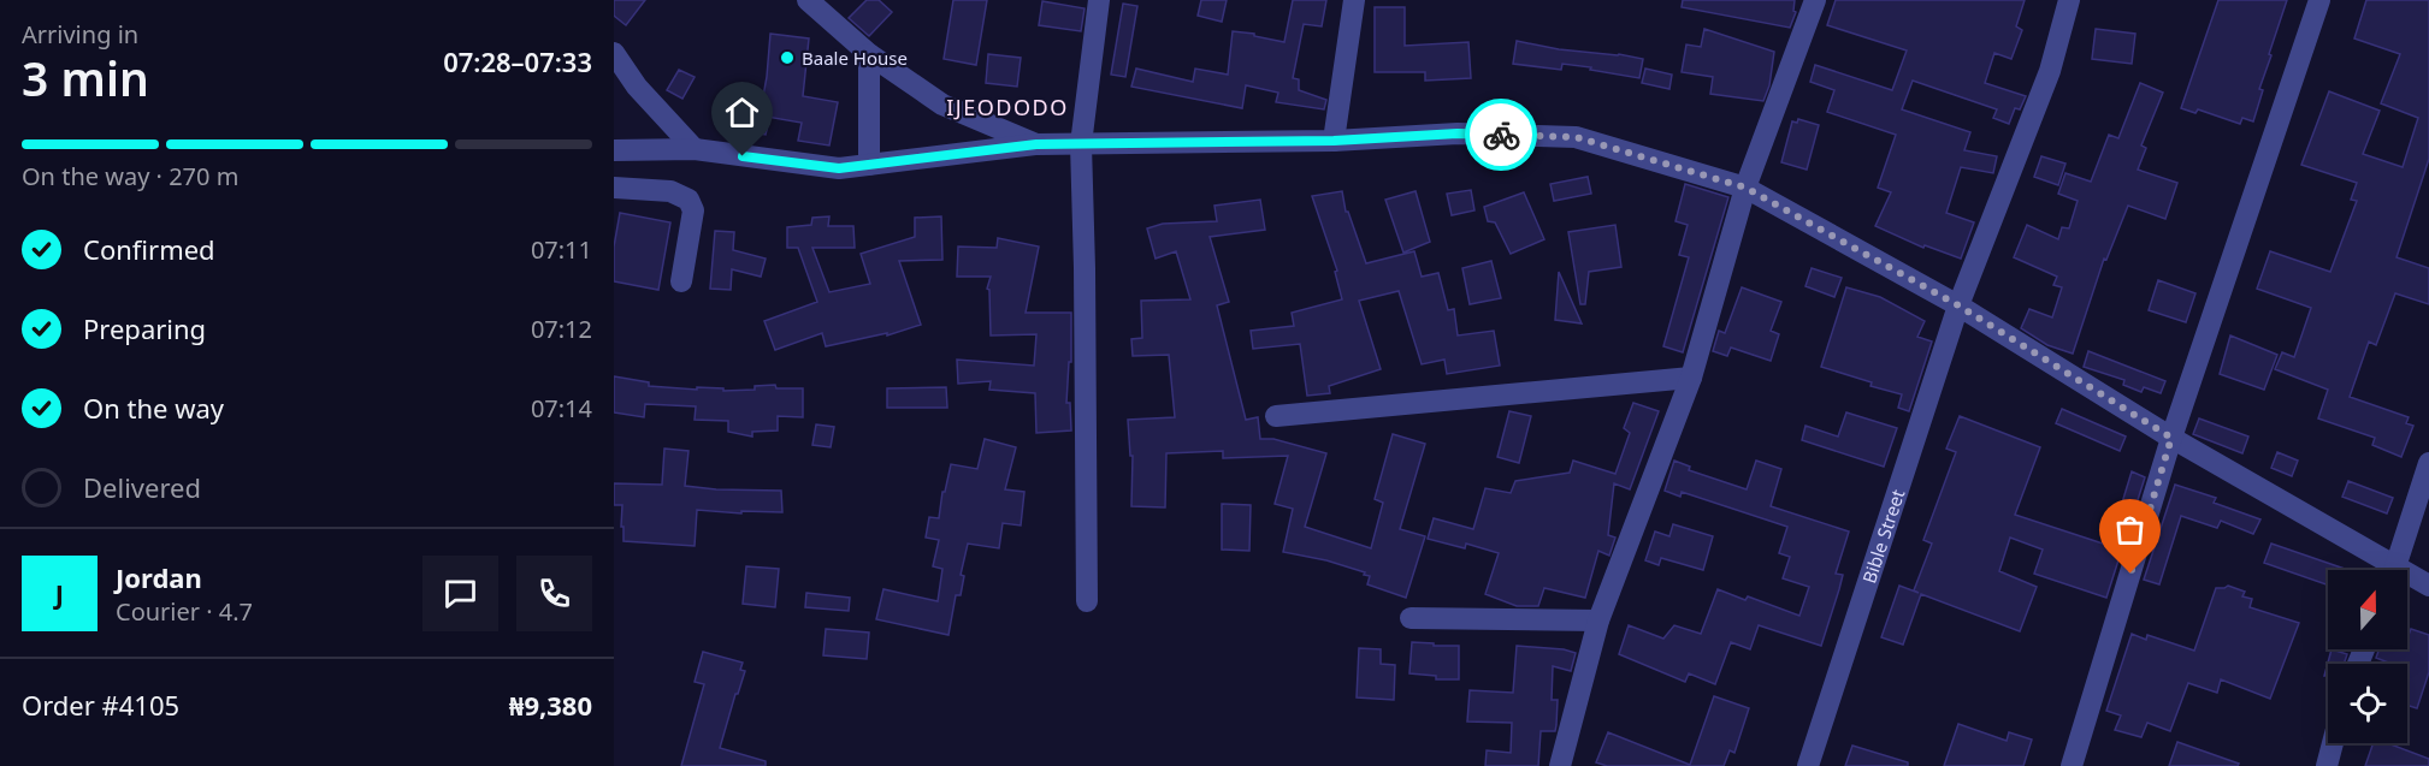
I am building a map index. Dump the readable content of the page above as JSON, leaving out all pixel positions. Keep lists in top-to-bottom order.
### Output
{
  "streets": {
    "street": ["Bible Street"]
  },
  "districts": ["IJEODODO"],
  "places": ["Baale House"],
  "north": "top",
  "page": {
    "heading": ["3 min", "Arriving in", "07:28–07:33"],
    "panel": [
      "Jordan",
      "Courier · 4.7",
      "Order #4105",
      "₦9,380"
    ],
    "bar": "On the way · 270 m",
    "list": [
      ["Confirmed", "07:11"],
      ["Preparing", "07:12"],
      ["On the way", "07:14"],
      "Delivered"
    ],
    "round": "J"
  }
}
